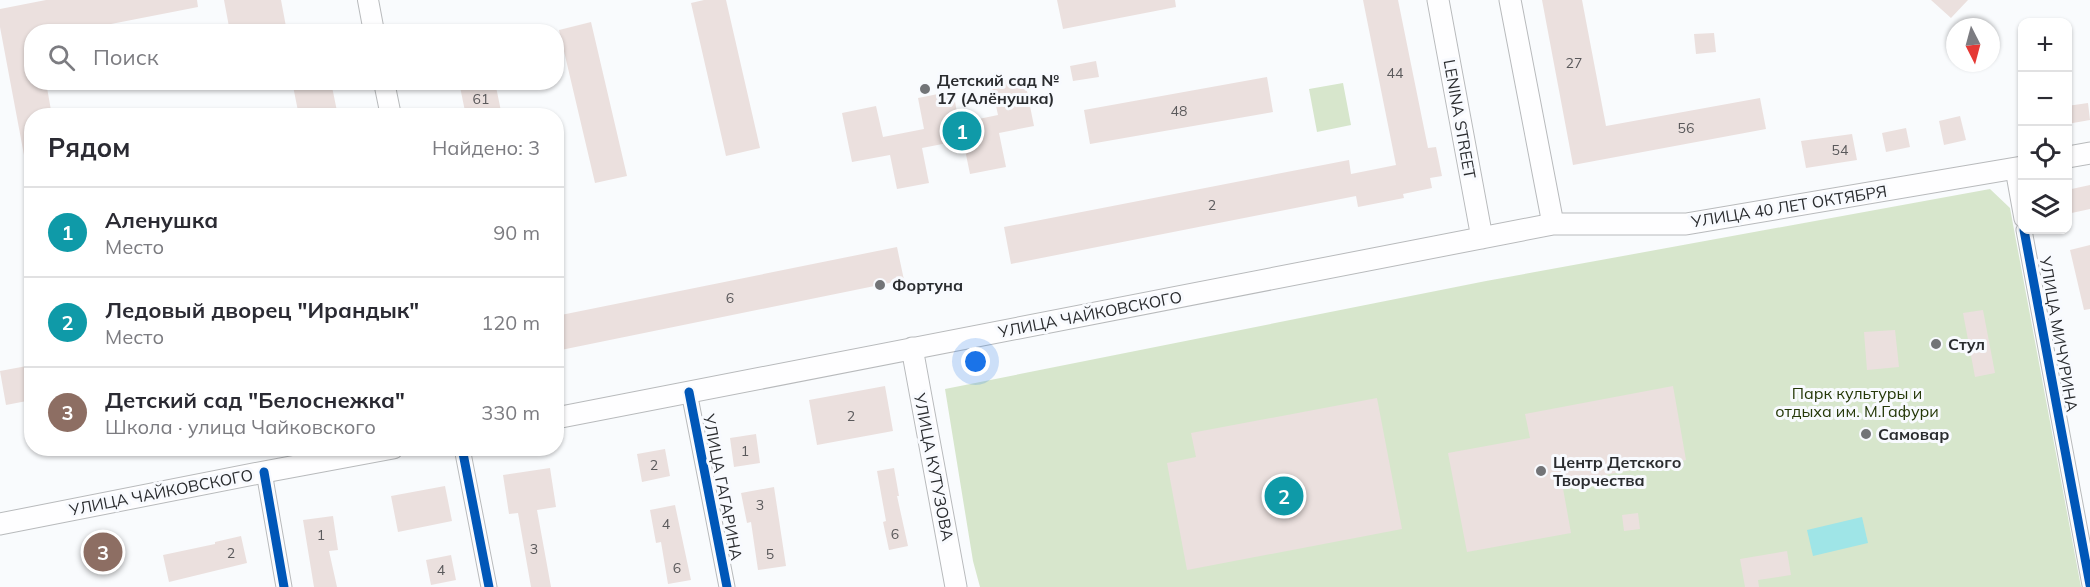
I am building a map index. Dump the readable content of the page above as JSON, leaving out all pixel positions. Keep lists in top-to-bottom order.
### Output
{
  "streets": {
    "main road": [
      "LENINA STREET",
      "УЛИЦА 40 ЛЕТ ОКТЯБРЯ",
      "УЛИЦА ЧАЙКОВСКОГО",
      "УЛИЦА КУТУЗОВА"
    ],
    "street": ["УЛИЦА МИЧУРИНА", "УЛИЦА ГАГАРИНА"]
  },
  "crossings": [
    ["LENINA STREET", "УЛИЦА ЧАЙКОВСКОГО"],
    ["УЛИЦА 40 ЛЕТ ОКТЯБРЯ", "УЛИЦА ЧАЙКОВСКОГО"],
    ["УЛИЦА ЧАЙКОВСКОГО", "УЛИЦА КУТУЗОВА"],
    ["УЛИЦА ЧАЙКОВСКОГО", "УЛИЦА ГАГАРИНА"]
  ],
  "parks": ["Парк культуры и отдыха им. М.Гафури"],
  "places": [
    "Детский сад № 17 (Алёнушка)",
    "Фортуна",
    "Стул",
    "Самовар",
    "Центр Детского Творчества"
  ],
  "house_numbers": [
    "27",
    "44",
    "61",
    "48",
    "56",
    "54",
    "2",
    "6",
    "2",
    "1",
    "2",
    "3",
    "4",
    "6",
    "1",
    "3",
    "2",
    "5",
    "6",
    "4"
  ],
  "north": "bottom",
  "page": {
    "map_buttons": ["+", "−"],
    "search": "Поиск",
    "heading": ["Рядом", "Найдено: 3"],
    "pins": ["1", "2", "3"],
    "list": [
      {
        "mark": "1",
        "name": "Аленушка",
        "note": "Место",
        "value": "90 m"
      },
      {
        "mark": "2",
        "name": "Ледовый дворец \"Ирандык\"",
        "note": "Место",
        "value": "120 m"
      },
      {
        "mark": "3",
        "name": "Детский сад \"Белоснежка\"",
        "note": "Школа · улица Чайковского",
        "value": "330 m"
      }
    ]
  }
}
